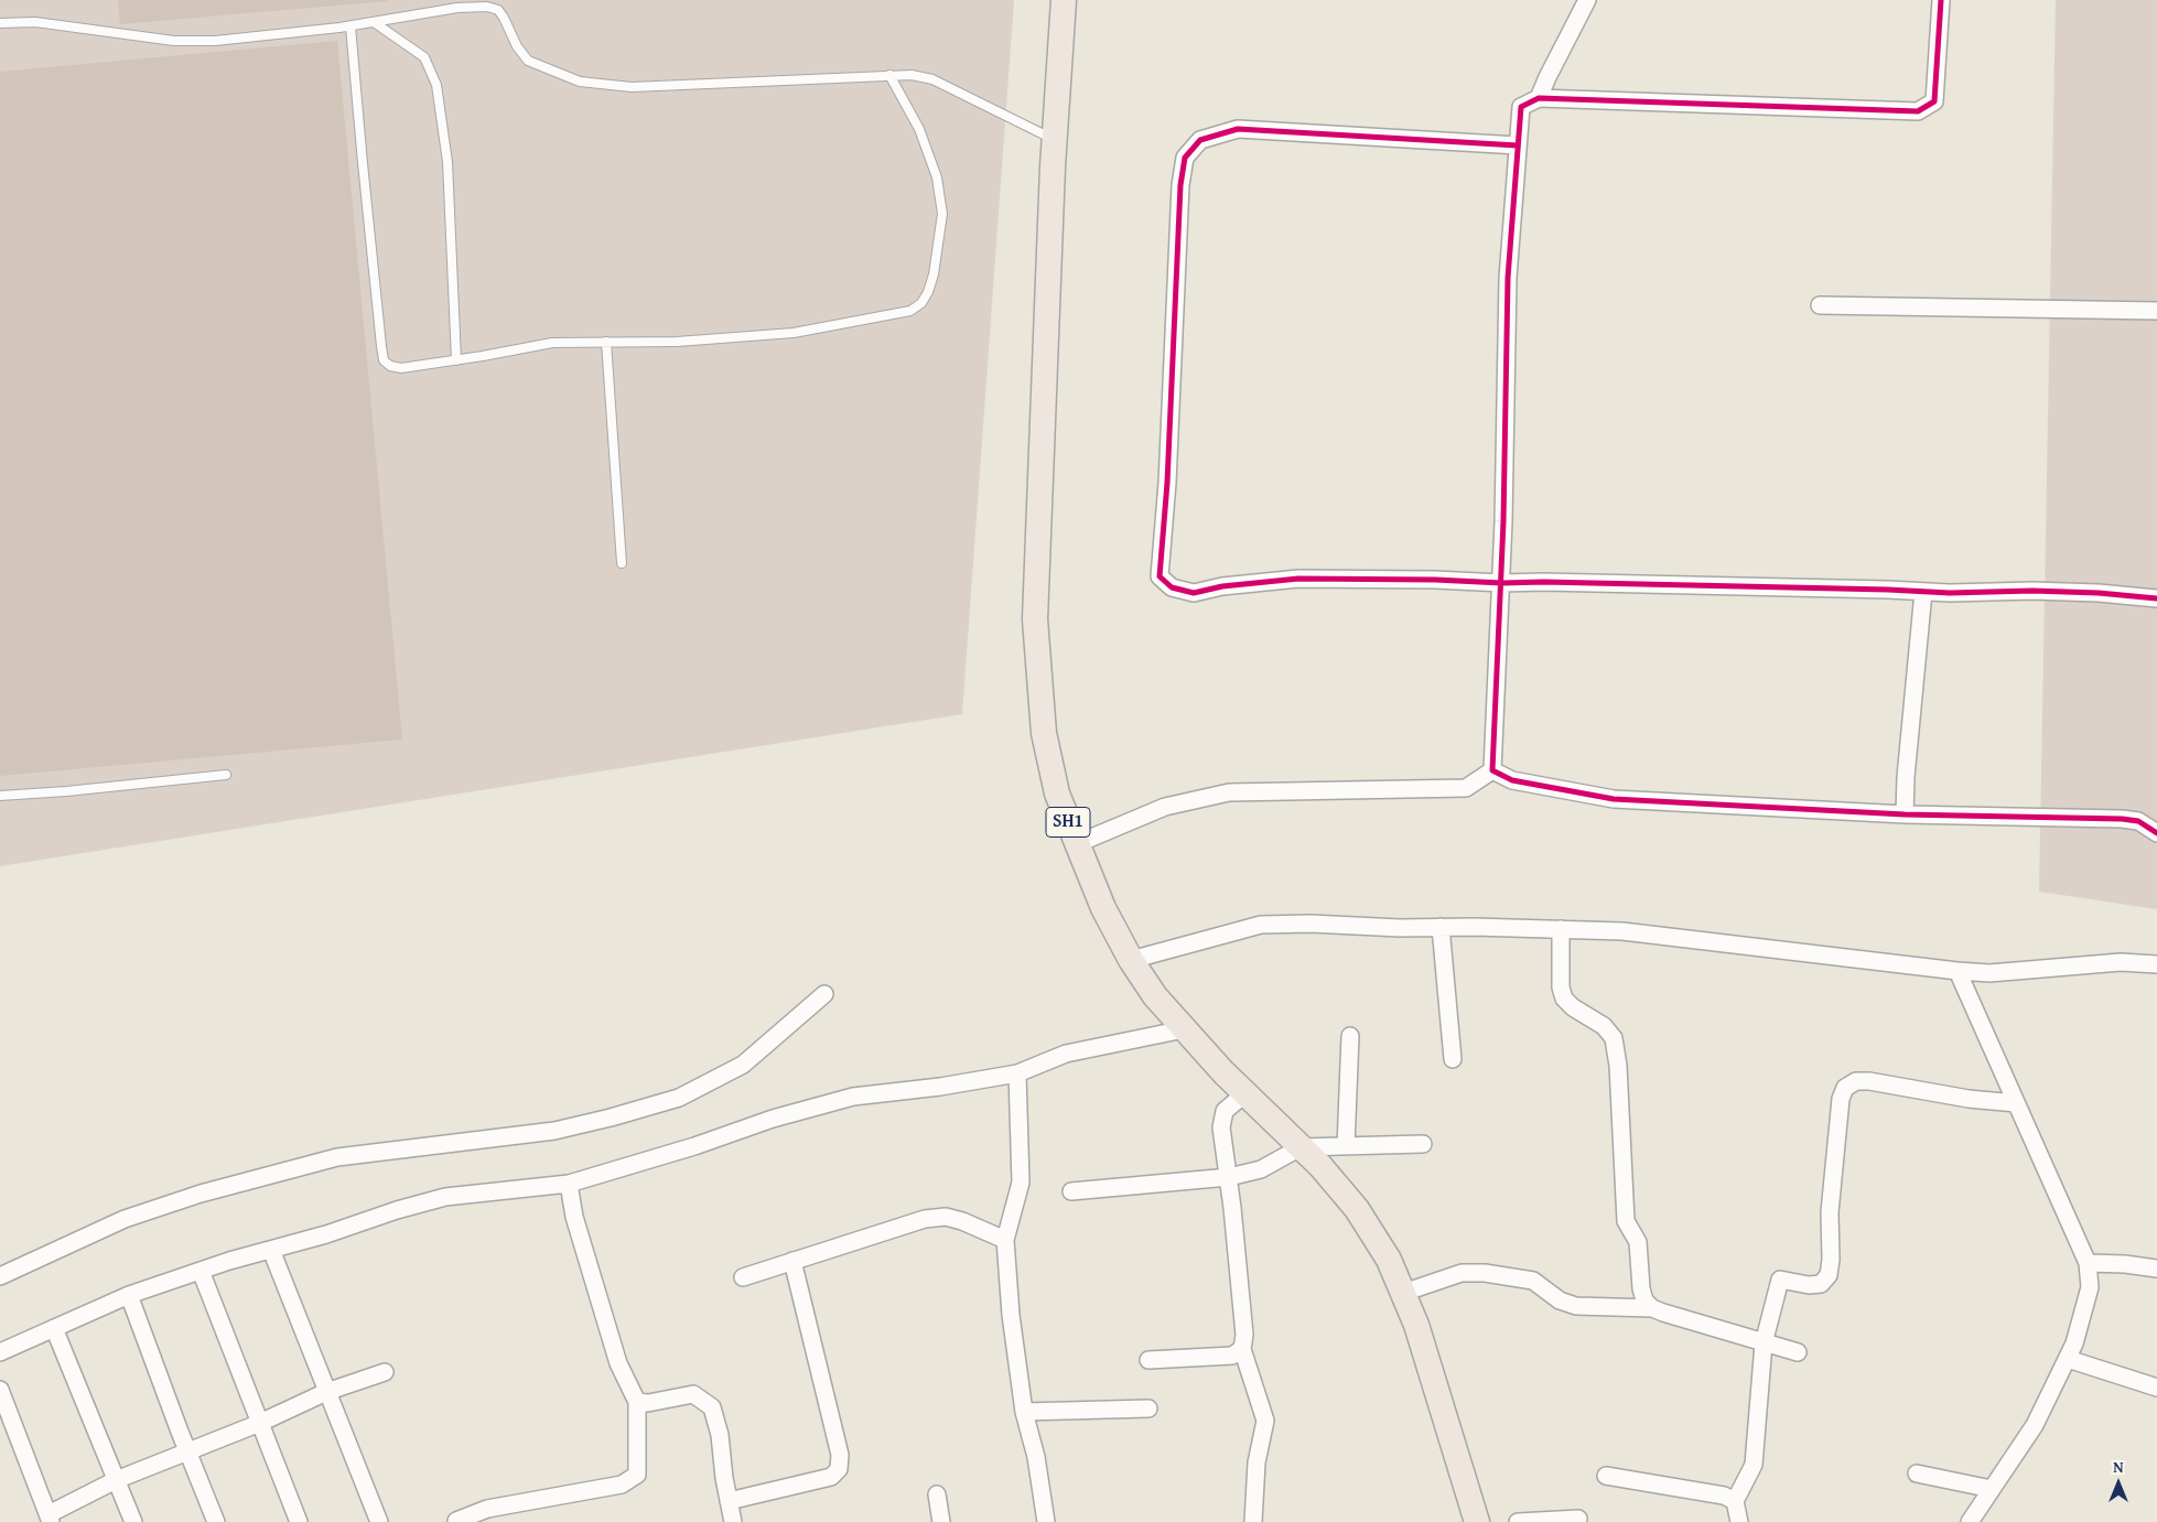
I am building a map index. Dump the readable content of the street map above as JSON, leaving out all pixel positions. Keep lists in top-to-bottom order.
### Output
{
  "streets": {
    "main road": ["SH1"]
  },
  "north": "top"
}
